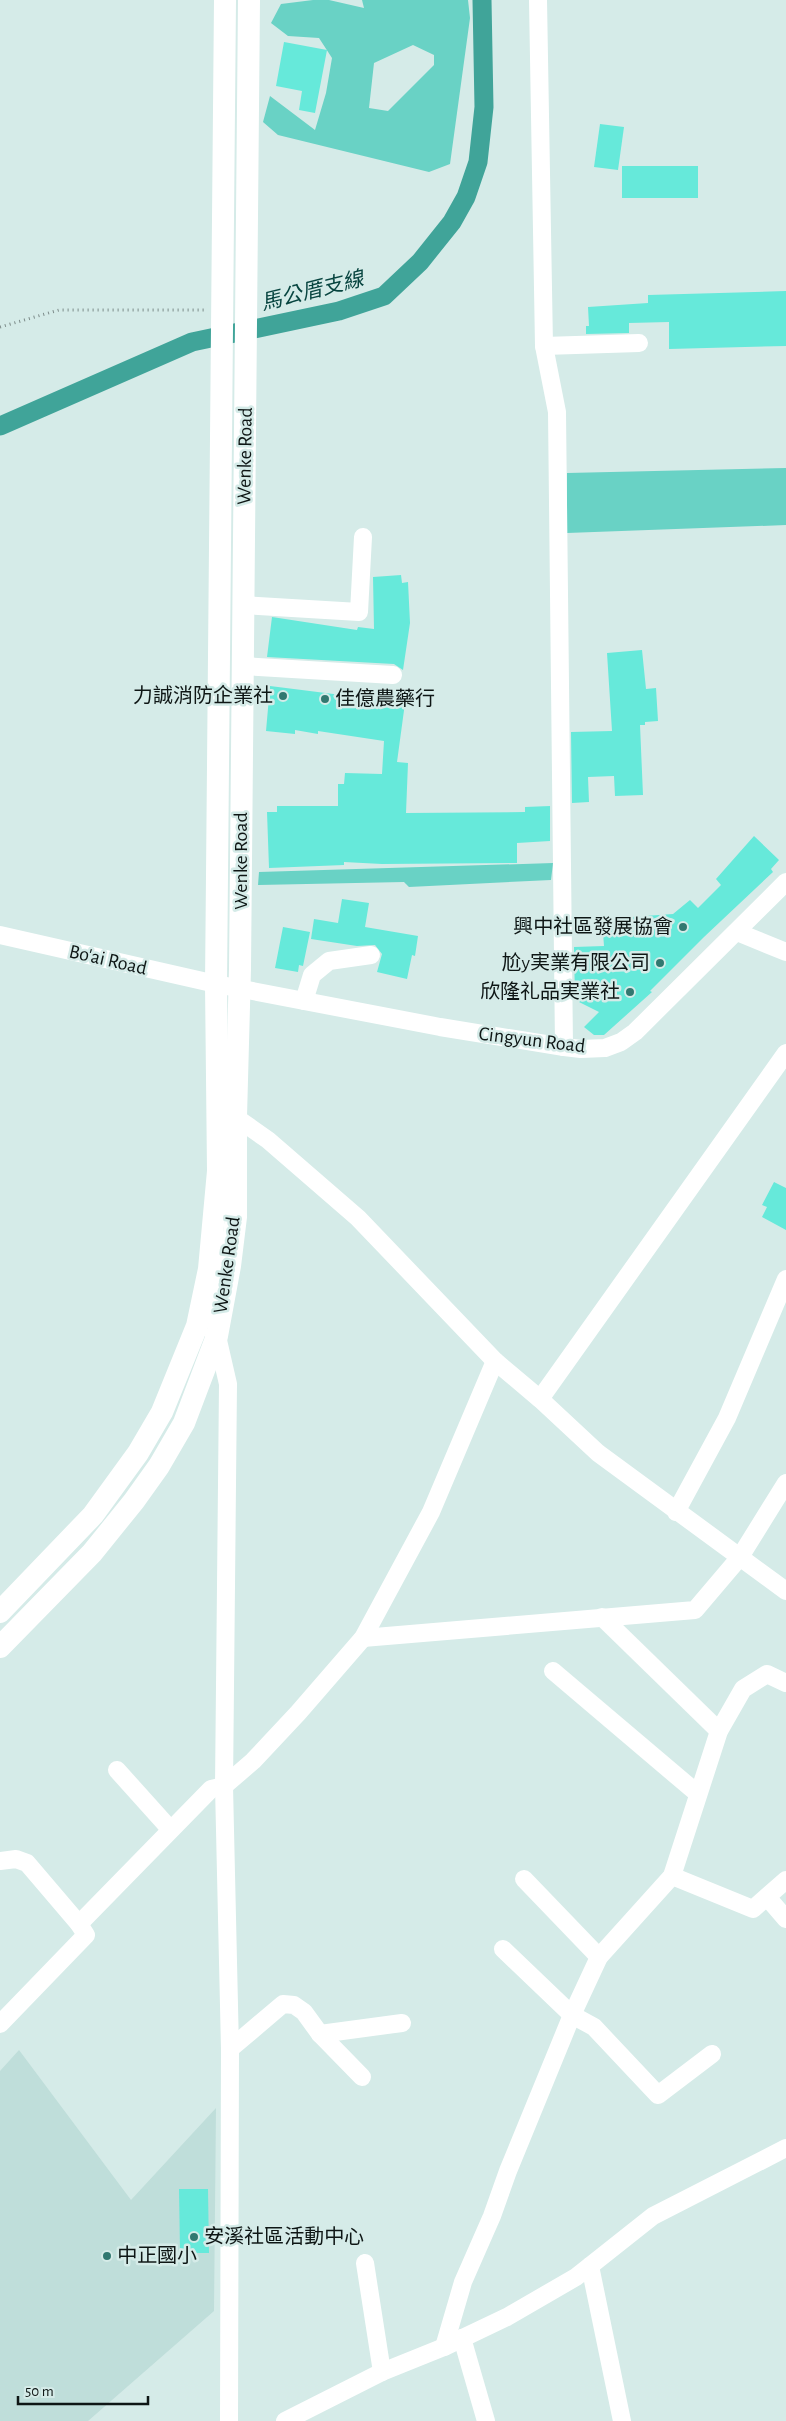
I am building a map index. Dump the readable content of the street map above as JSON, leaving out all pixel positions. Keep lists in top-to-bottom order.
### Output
{
  "streets": {
    "main road": ["Wenke Road"],
    "street": ["Bo'ai Road", "Cingyun Road"]
  },
  "crossings": [
    ["Wenke Road", "Bo'ai Road"],
    ["Wenke Road", "Cingyun Road"],
    ["Bo'ai Road", "Cingyun Road"]
  ],
  "water": ["馬公厝支線"],
  "places": [
    "力誠消防企業社",
    "佳億農藥行",
    "興中社區發展協會",
    "尬y実業有限公司",
    "欣隆礼品実業社",
    "安溪社區活動中心",
    "中正國小"
  ],
  "scale_bar": "50 m"
}
